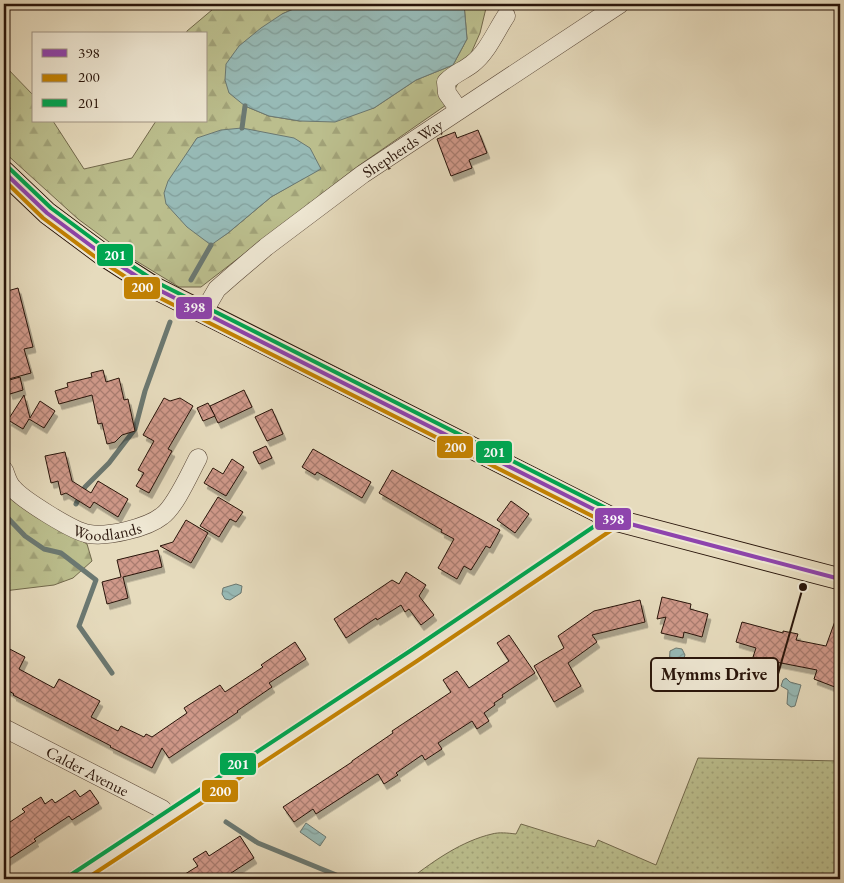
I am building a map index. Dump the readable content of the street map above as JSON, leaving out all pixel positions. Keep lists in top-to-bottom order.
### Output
{
  "streets": {
    "street": ["Shepherds Way", "Woodlands", "Calder Avenue"]
  },
  "places": ["Mymms Drive"],
  "lines": ["transit line 201", "transit line 398", "transit line 200"],
  "legend": ["398", "200", "201"]
}
